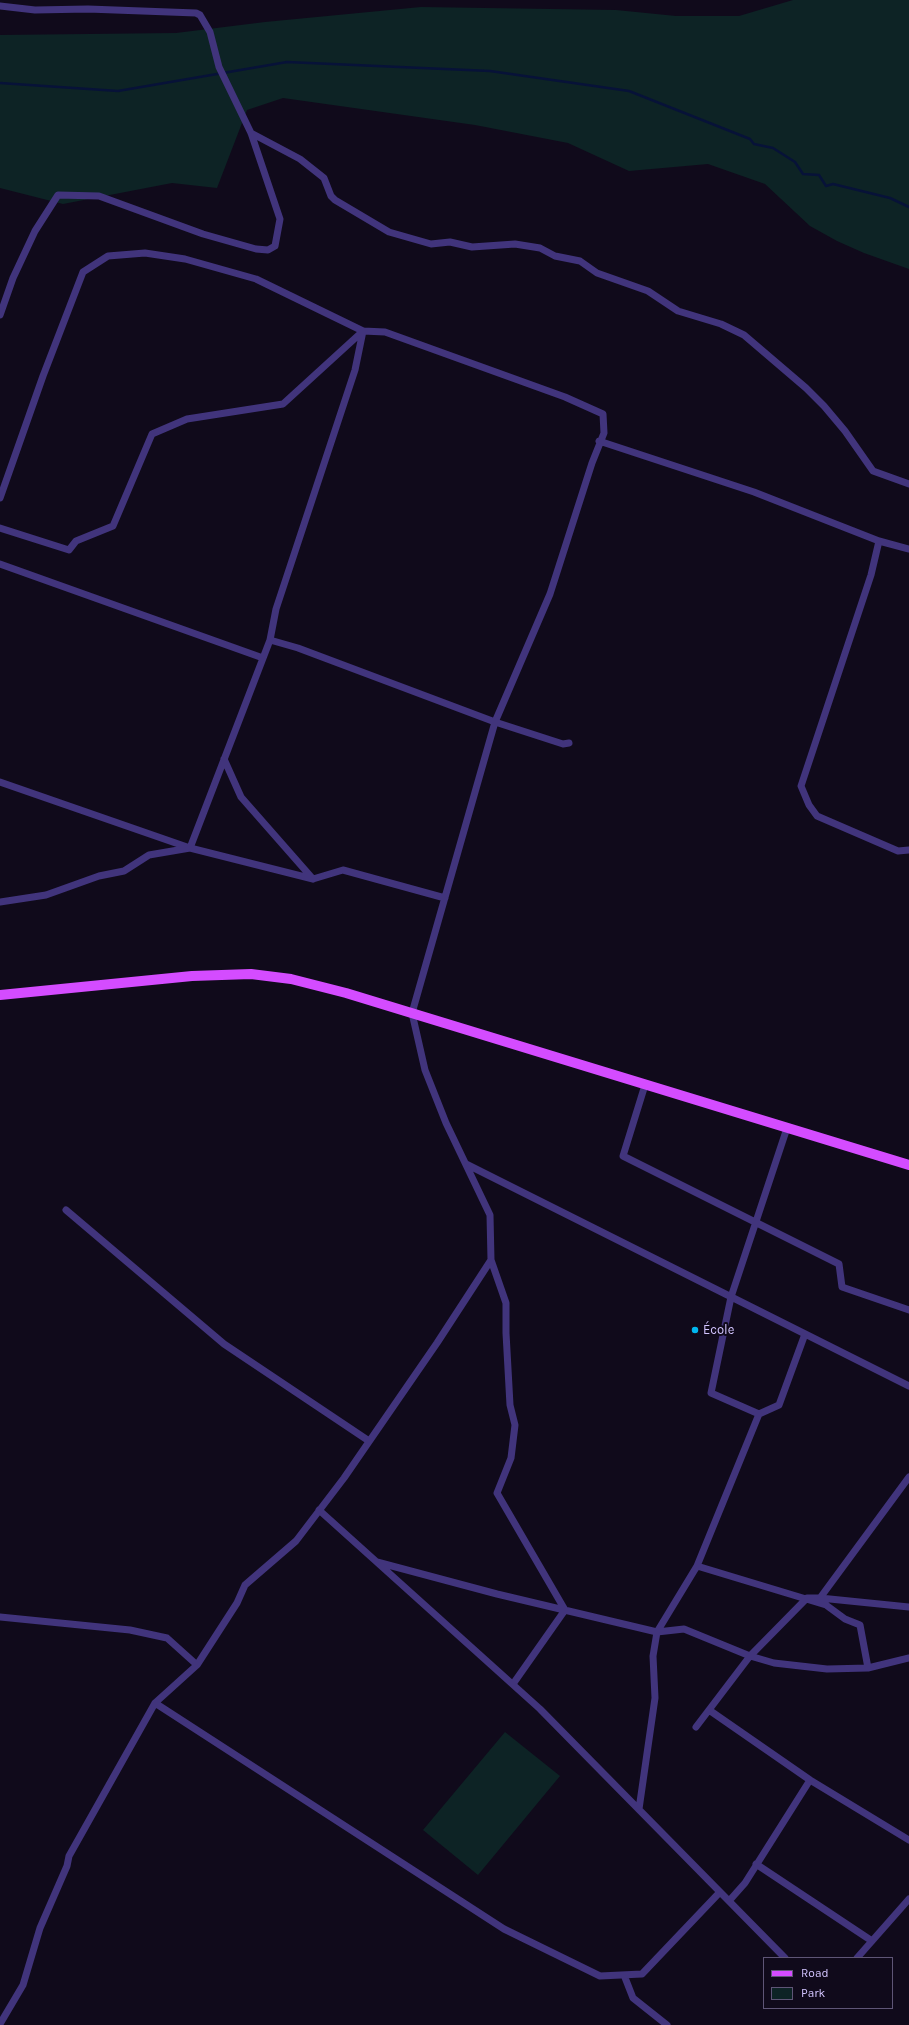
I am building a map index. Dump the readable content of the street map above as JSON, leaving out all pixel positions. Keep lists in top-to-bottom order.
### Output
{
  "places": ["École"],
  "legend": ["Road", "Park"]
}
